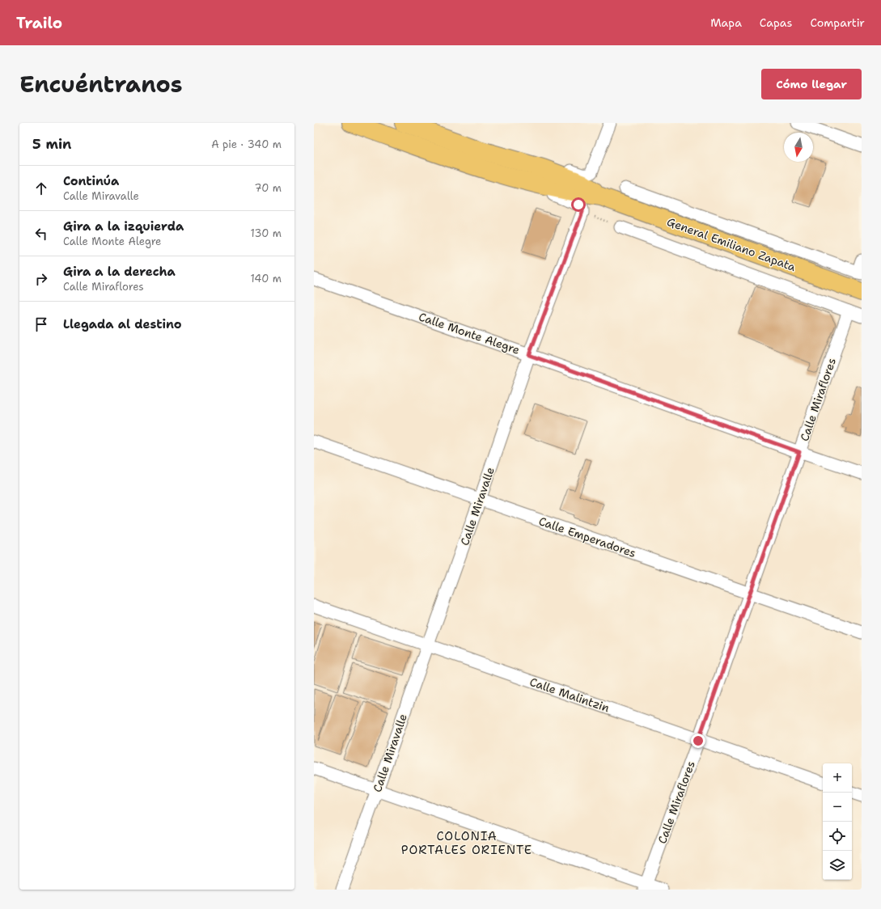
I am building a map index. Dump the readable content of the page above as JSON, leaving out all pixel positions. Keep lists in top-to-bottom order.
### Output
{
  "streets": {
    "main road": ["General Emiliano Zapata"],
    "street": [
      "Calle Monte Alegre",
      "Calle Miraflores",
      "Calle Miravalle",
      "Calle Emperadores",
      "Calle Malintzin"
    ]
  },
  "crossings": [
    ["Calle Monte Alegre", "Calle Miraflores"],
    ["Calle Monte Alegre", "Calle Miravalle"],
    ["Calle Miraflores", "Calle Emperadores"],
    ["Calle Miraflores", "Calle Malintzin"],
    ["Calle Miravalle", "Calle Emperadores"],
    ["Calle Miravalle", "Calle Malintzin"]
  ],
  "districts": ["COLONIA PORTALES ORIENTE"],
  "north": "bottom",
  "page": {
    "header": "Trailo",
    "nav": ["Mapa", "Capas", "Compartir"],
    "title": "Encuéntranos",
    "buttons": "Cómo llegar",
    "heading": ["5 min", "A pie · 340 m"],
    "list": [
      ["Continúa", "Calle Miravalle", "70 m"],
      ["Gira a la izquierda", "Calle Monte Alegre", "130 m"],
      ["Gira a la derecha", "Calle Miraflores", "140 m"],
      "Llegada al destino"
    ],
    "map_buttons": ["+", "−"]
  }
}
